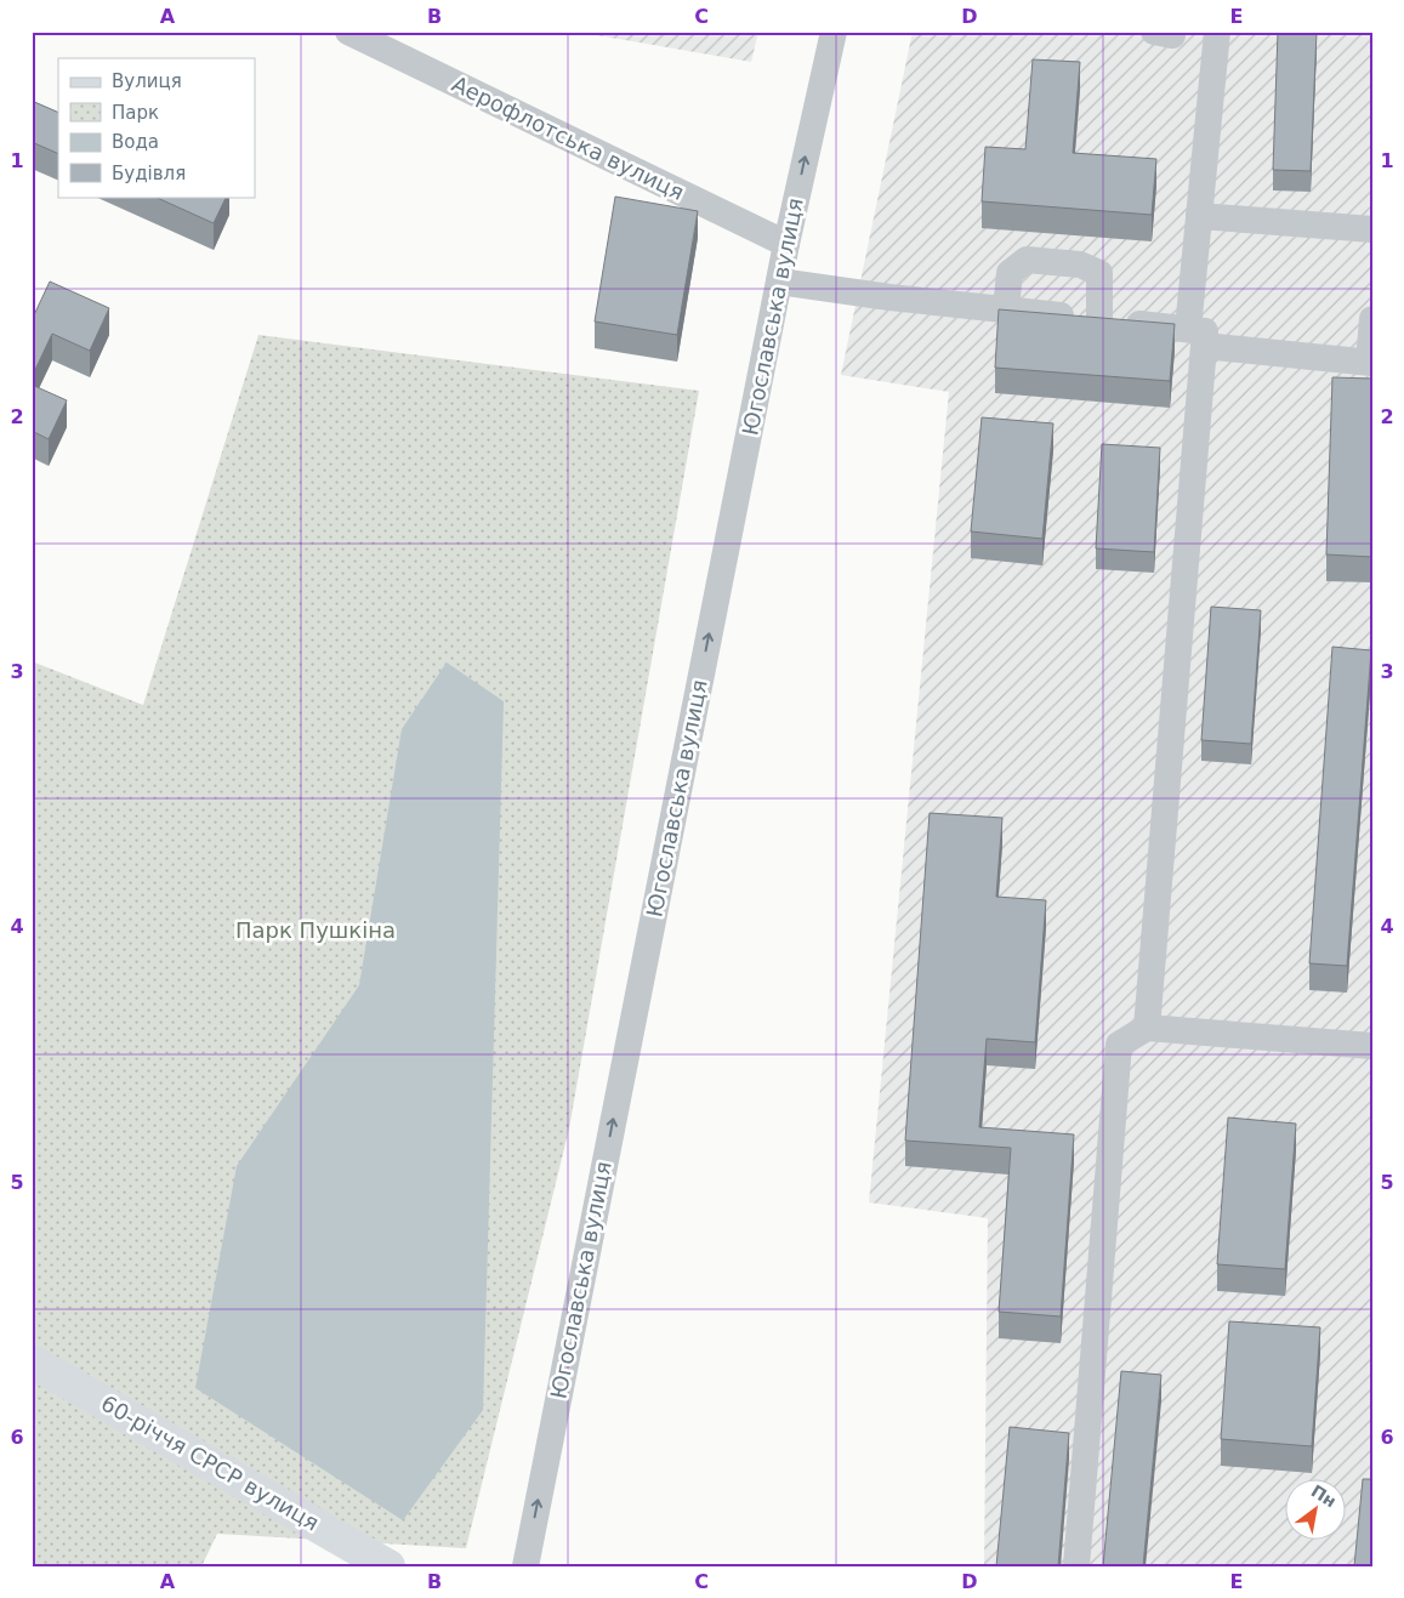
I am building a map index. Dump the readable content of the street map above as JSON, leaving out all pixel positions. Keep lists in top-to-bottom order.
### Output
{
  "streets": {
    "main road": ["60-річчя СРСР вулиця"],
    "street": ["Аерофлотська вулиця", "Югославська вулиця"]
  },
  "crossings": [
    ["Аерофлотська вулиця", "Югославська вулиця"]
  ],
  "one_way": ["Югославська вулиця"],
  "parks": ["Парк Пушкіна"],
  "legend": [
    "Вулиця",
    "Парк",
    "Вода",
    "Будівля"
  ],
  "north": "top right",
  "grid": {
    "columns": [
      "A",
      "B",
      "C",
      "D",
      "E"
    ],
    "rows": [
      "1",
      "2",
      "3",
      "4",
      "5",
      "6"
    ]
  }
}
